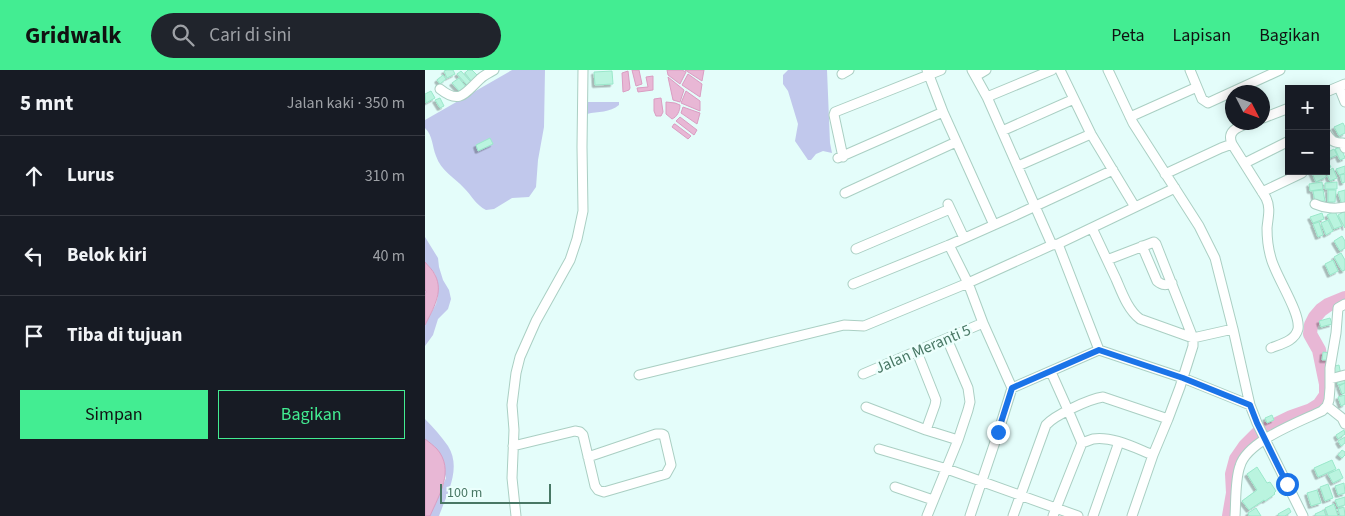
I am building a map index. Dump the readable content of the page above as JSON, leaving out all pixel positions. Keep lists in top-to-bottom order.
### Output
{
  "streets": {
    "street": ["Jalan Meranti 5"]
  },
  "scale_bar": "100 m",
  "north": "bottom right",
  "page": {
    "header": "Gridwalk",
    "search": "Cari di sini",
    "nav": ["Peta", "Lapisan", "Bagikan"],
    "heading": ["5 mnt", "Jalan kaki · 350 m"],
    "map_buttons": ["+", "−"],
    "list": [
      ["Lurus", "310 m"],
      ["Belok kiri", "40 m"],
      "Tiba di tujuan"
    ],
    "buttons": ["Simpan", "Bagikan"],
    "scale": "100 m"
  }
}
